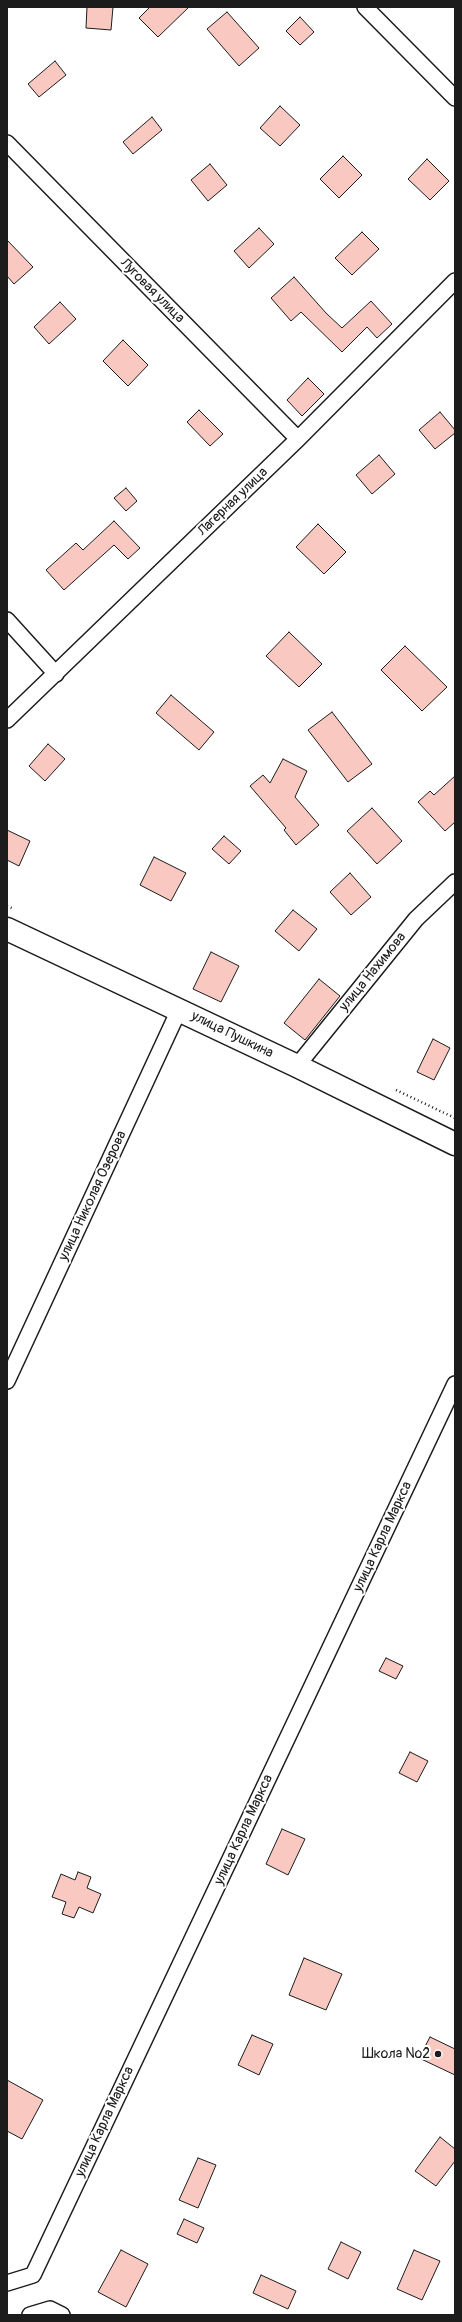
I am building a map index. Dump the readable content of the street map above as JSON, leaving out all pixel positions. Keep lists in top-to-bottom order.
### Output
{
  "streets": {
    "main road": ["улица Пушкина"],
    "street": [
      "Луговая улица",
      "Лагерная улица",
      "улица Нахимова",
      "улица Николая Озерова",
      "улица Карла Маркса"
    ]
  },
  "crossings": [
    ["Луговая улица", "Лагерная улица"],
    ["улица Нахимова", "улица Пушкина"],
    ["улица Пушкина", "улица Николая Озерова"]
  ],
  "places": ["Школа №2"]
}
